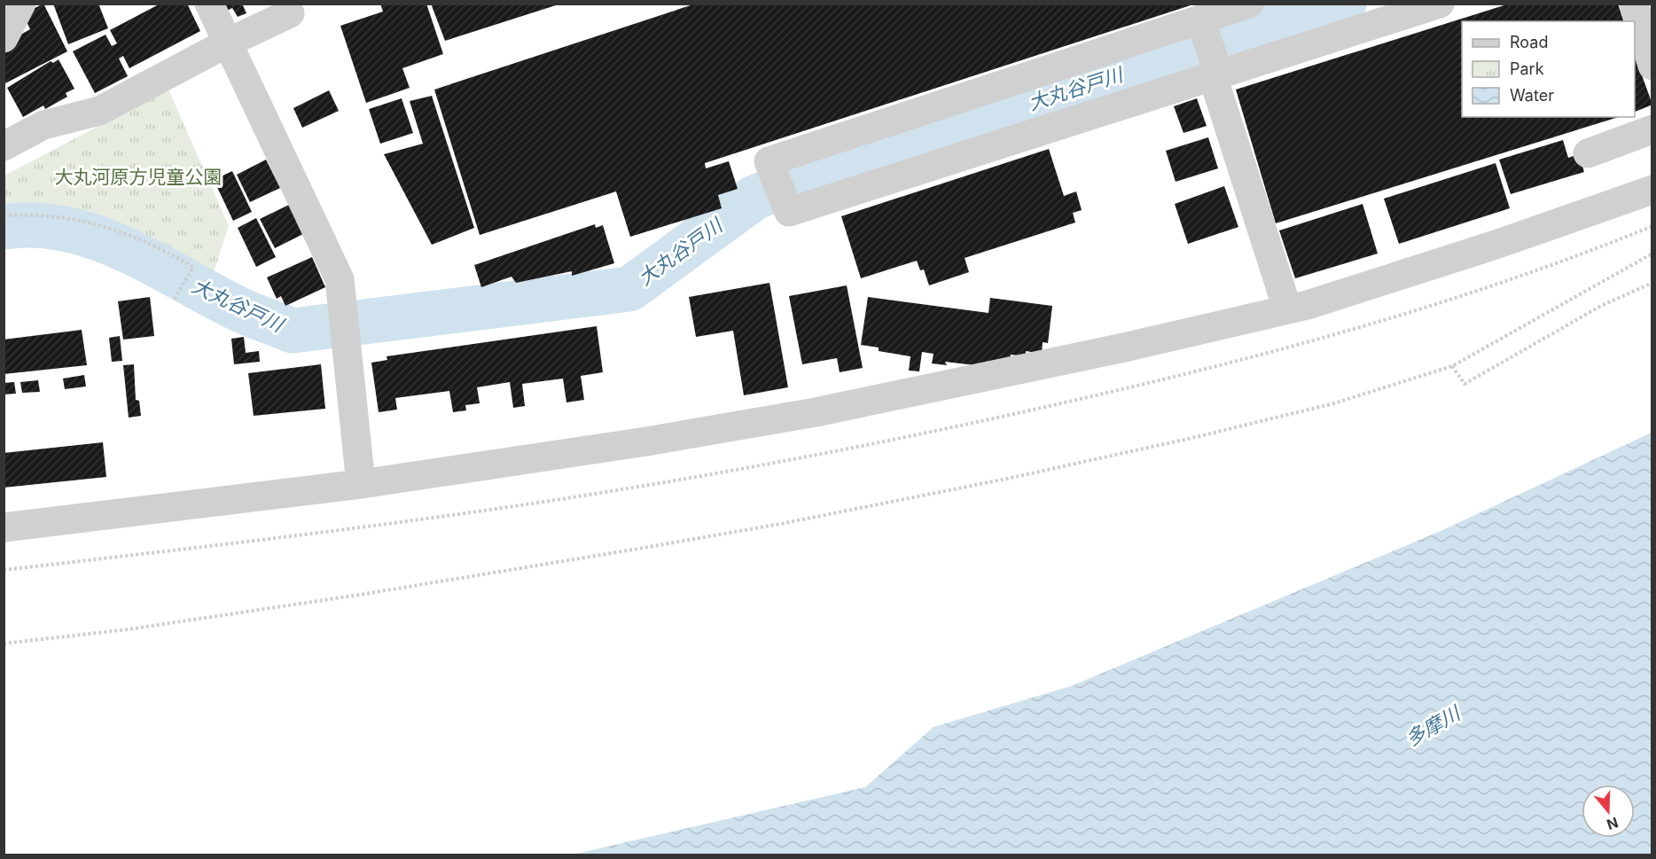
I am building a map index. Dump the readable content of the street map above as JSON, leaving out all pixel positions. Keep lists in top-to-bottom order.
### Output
{
  "water": ["大丸谷戸川", "多摩川"],
  "parks": ["大丸河原方児童公園"],
  "legend": ["Road", "Park", "Water"],
  "north": "bottom"
}
